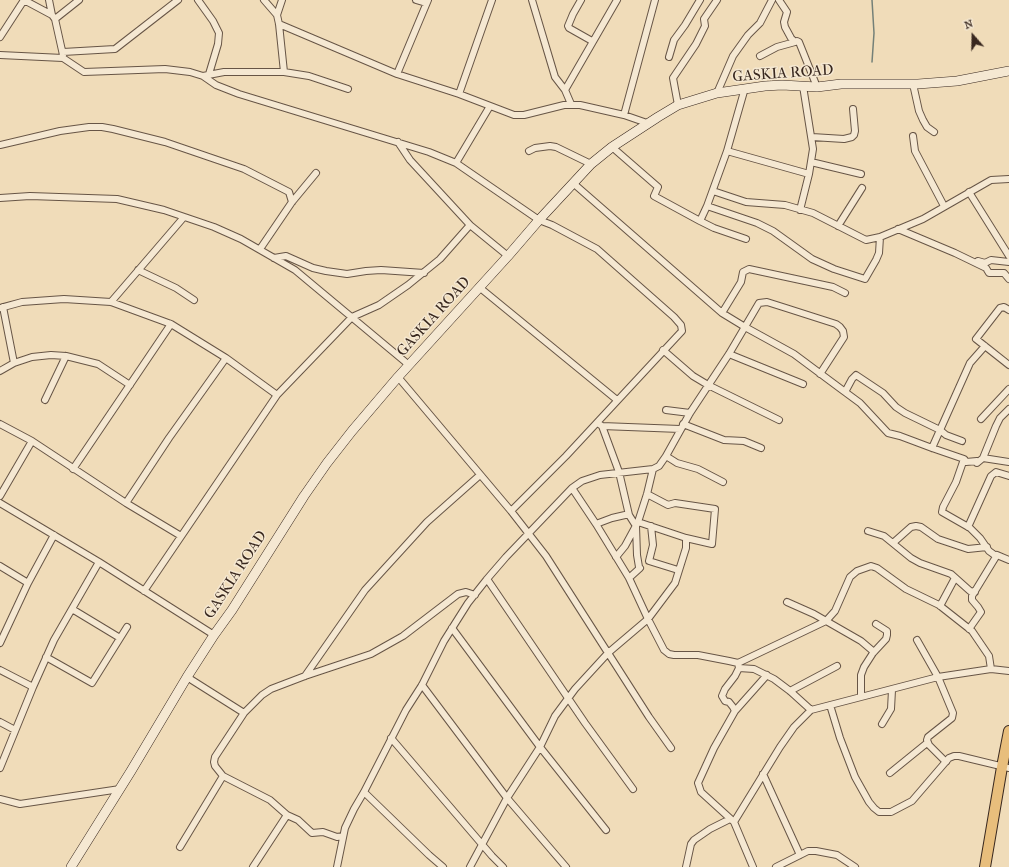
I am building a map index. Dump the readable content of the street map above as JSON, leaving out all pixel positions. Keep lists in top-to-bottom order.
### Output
{
  "streets": {
    "main road": ["GASKIA ROAD"]
  },
  "north": "top"
}
